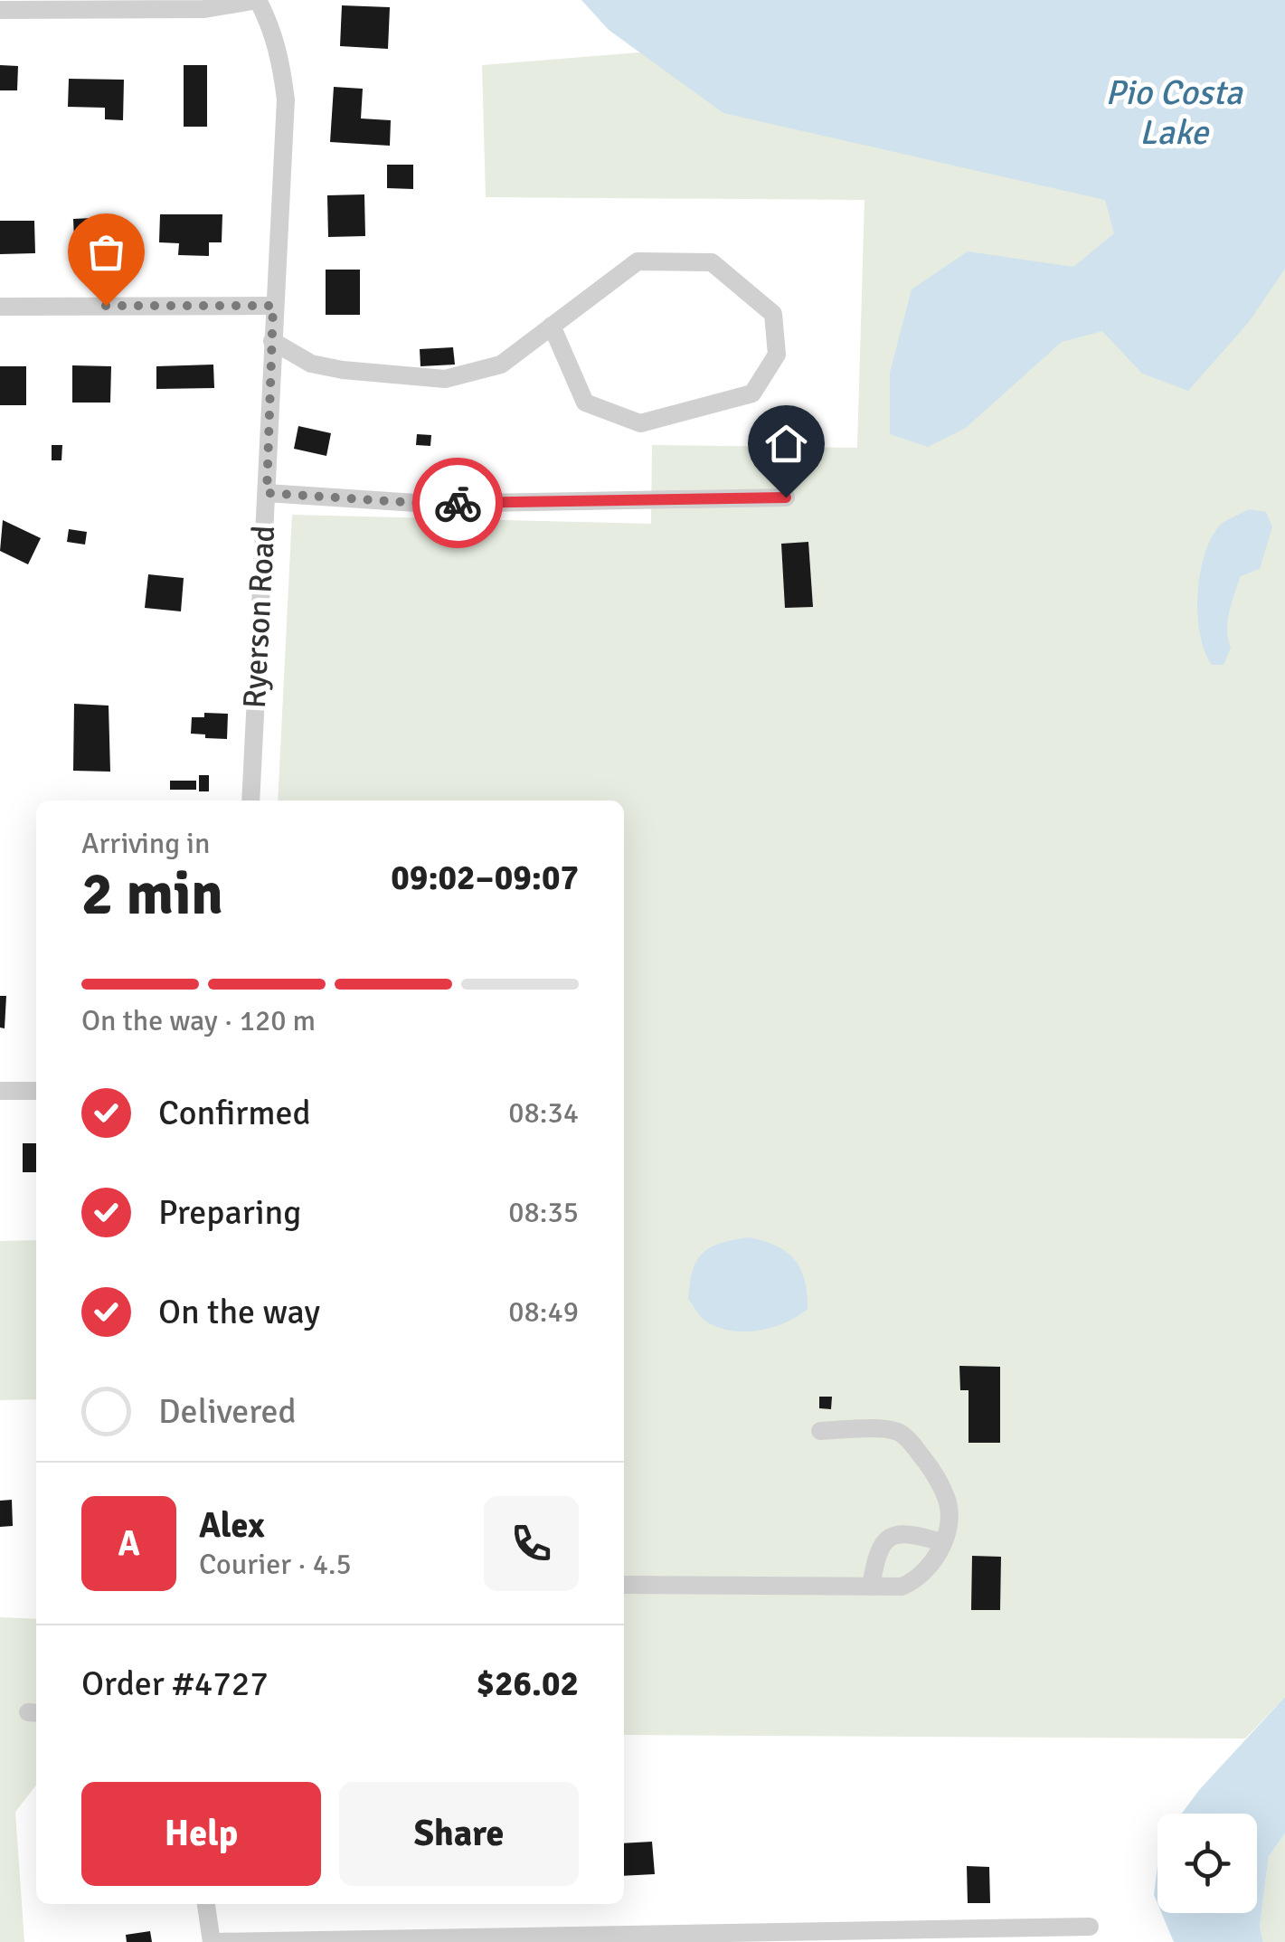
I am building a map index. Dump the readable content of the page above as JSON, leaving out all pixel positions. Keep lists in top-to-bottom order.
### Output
{
  "streets": {
    "street": ["Ryerson Road"]
  },
  "water": ["Pio Costa Lake"],
  "page": {
    "heading": ["2 min", "Arriving in", "09:02–09:07"],
    "panel": [
      "Alex",
      "Courier · 4.5",
      "Order #4727",
      "$26.02"
    ],
    "bar": "On the way · 120 m",
    "list": [
      ["Confirmed", "08:34"],
      ["Preparing", "08:35"],
      ["On the way", "08:49"],
      "Delivered"
    ],
    "round": "A",
    "buttons": ["Help", "Share"]
  }
}
